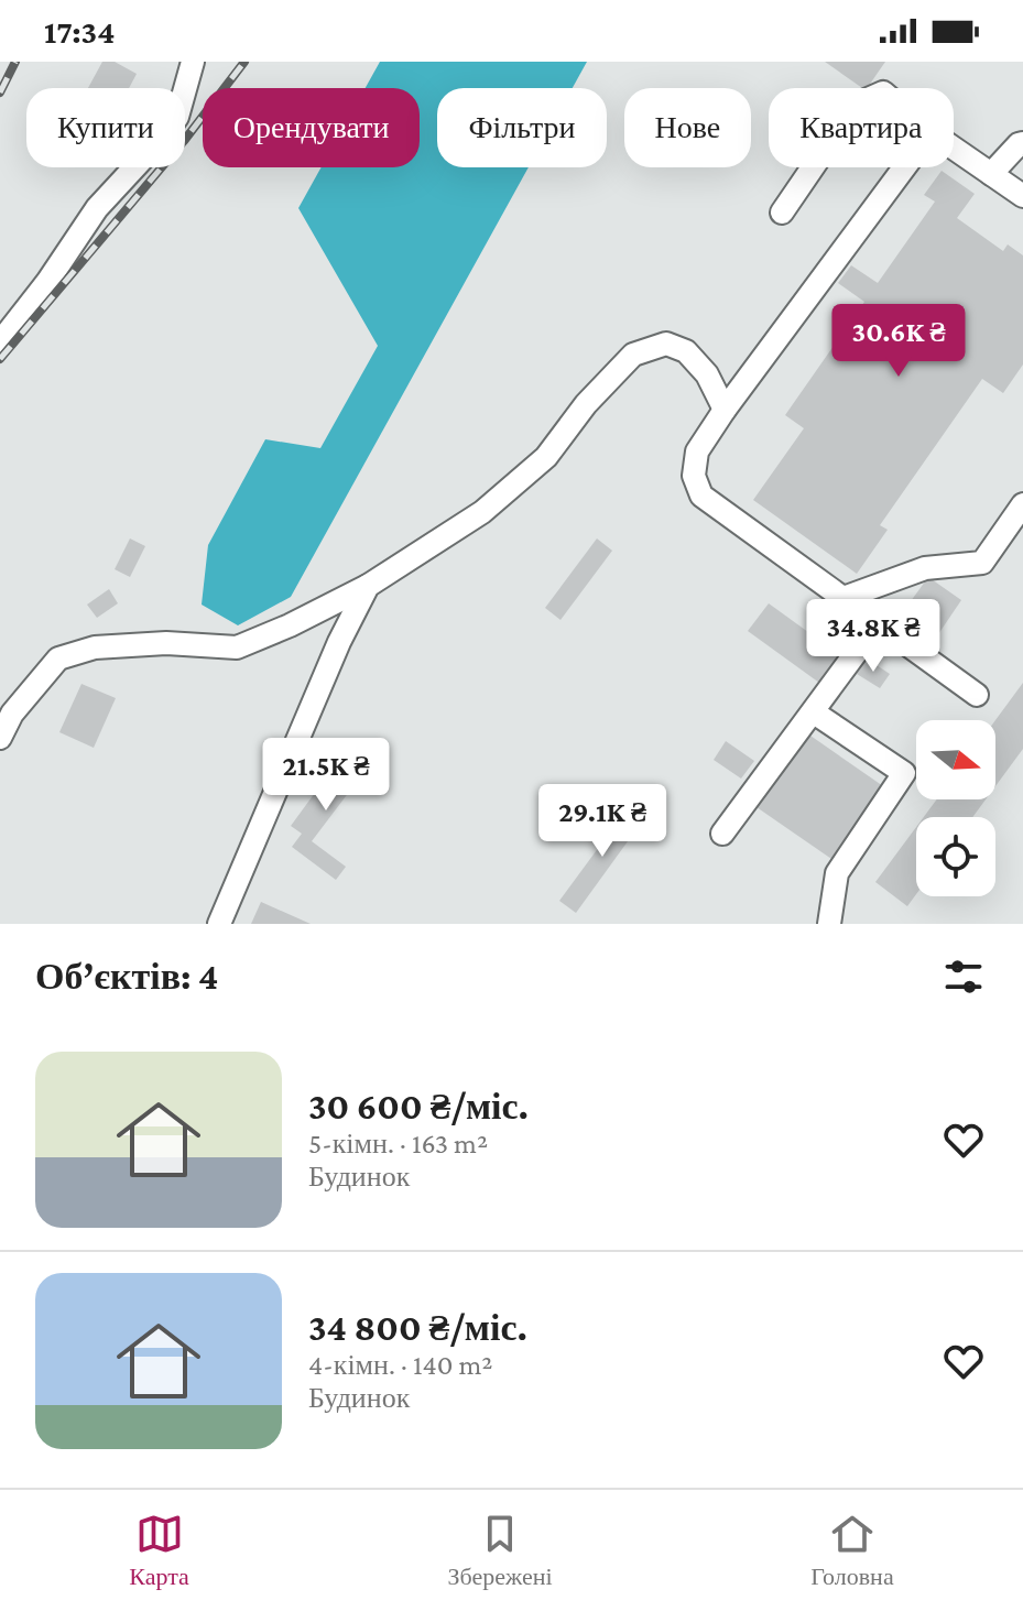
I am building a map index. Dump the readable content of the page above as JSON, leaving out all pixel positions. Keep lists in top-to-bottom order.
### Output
{
  "north": "right",
  "page": {
    "status": "17:34",
    "chip": [
      "Купити",
      "Орендувати",
      "Фільтри",
      "Нове",
      "Квартира"
    ],
    "price": [
      "30.6K ₴",
      "34.8K ₴",
      "21.5K ₴",
      "29.1K ₴"
    ],
    "heading": "Об’єктів: 4",
    "list": [
      {
        "name": "30 600 ₴/міс.",
        "note": "5-кімн. · 163 m² · Будинок"
      },
      {
        "name": "34 800 ₴/міс.",
        "note": "4-кімн. · 140 m² · Будинок"
      }
    ],
    "tabs": ["Карта", "Збережені", "Головна"]
  }
}
